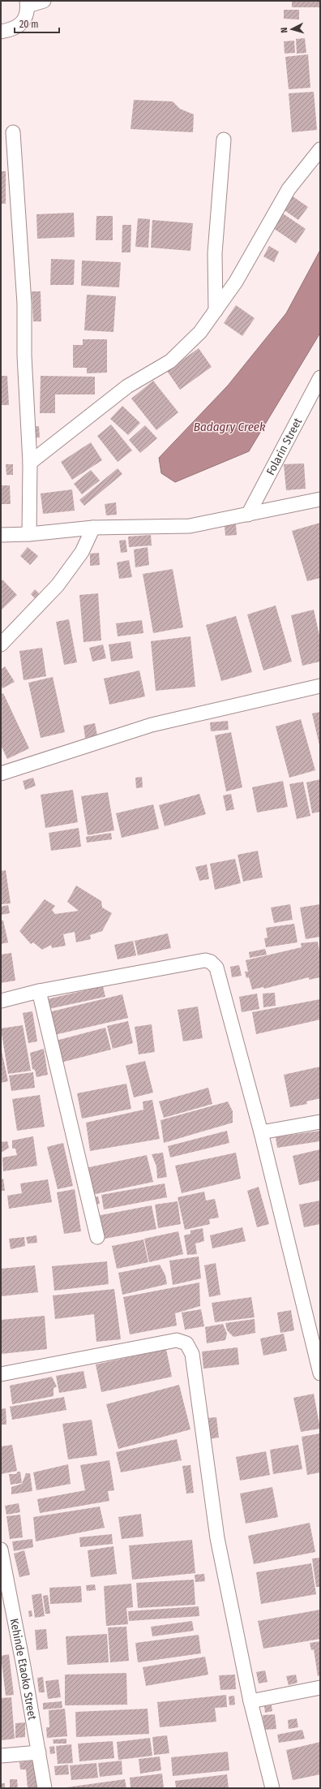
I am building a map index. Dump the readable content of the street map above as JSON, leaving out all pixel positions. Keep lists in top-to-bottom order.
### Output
{
  "streets": {
    "street": ["Folarin Street", "Kehinde Etaoko Street"]
  },
  "water": ["Badagry Creek"],
  "scale_bar": "20 m",
  "north": "left"
}
